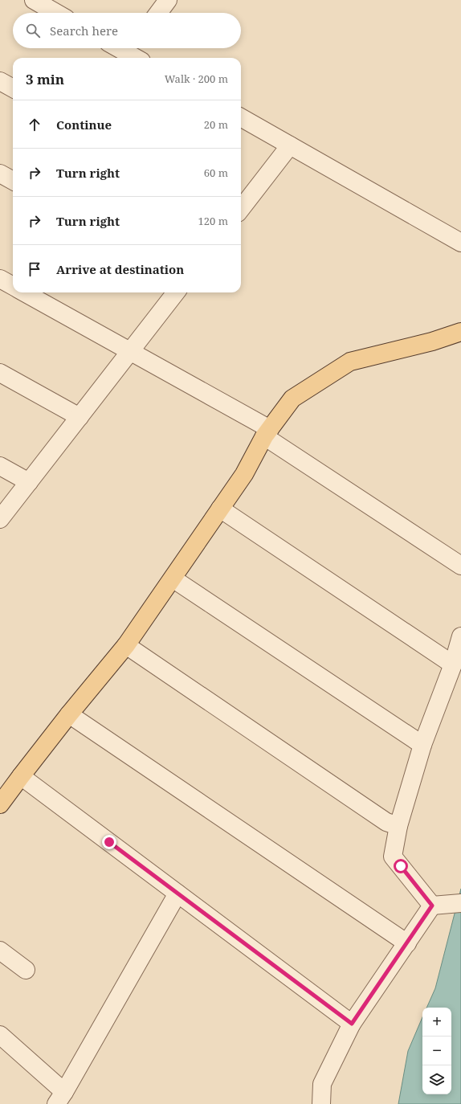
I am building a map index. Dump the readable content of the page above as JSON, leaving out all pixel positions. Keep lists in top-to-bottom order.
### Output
{
  "page": {
    "search": "Search here",
    "heading": ["3 min", "Walk · 200 m"],
    "list": [
      ["Continue", "20 m"],
      ["Turn right", "60 m"],
      ["Turn right", "120 m"],
      "Arrive at destination"
    ],
    "map_buttons": ["+", "−"]
  }
}
